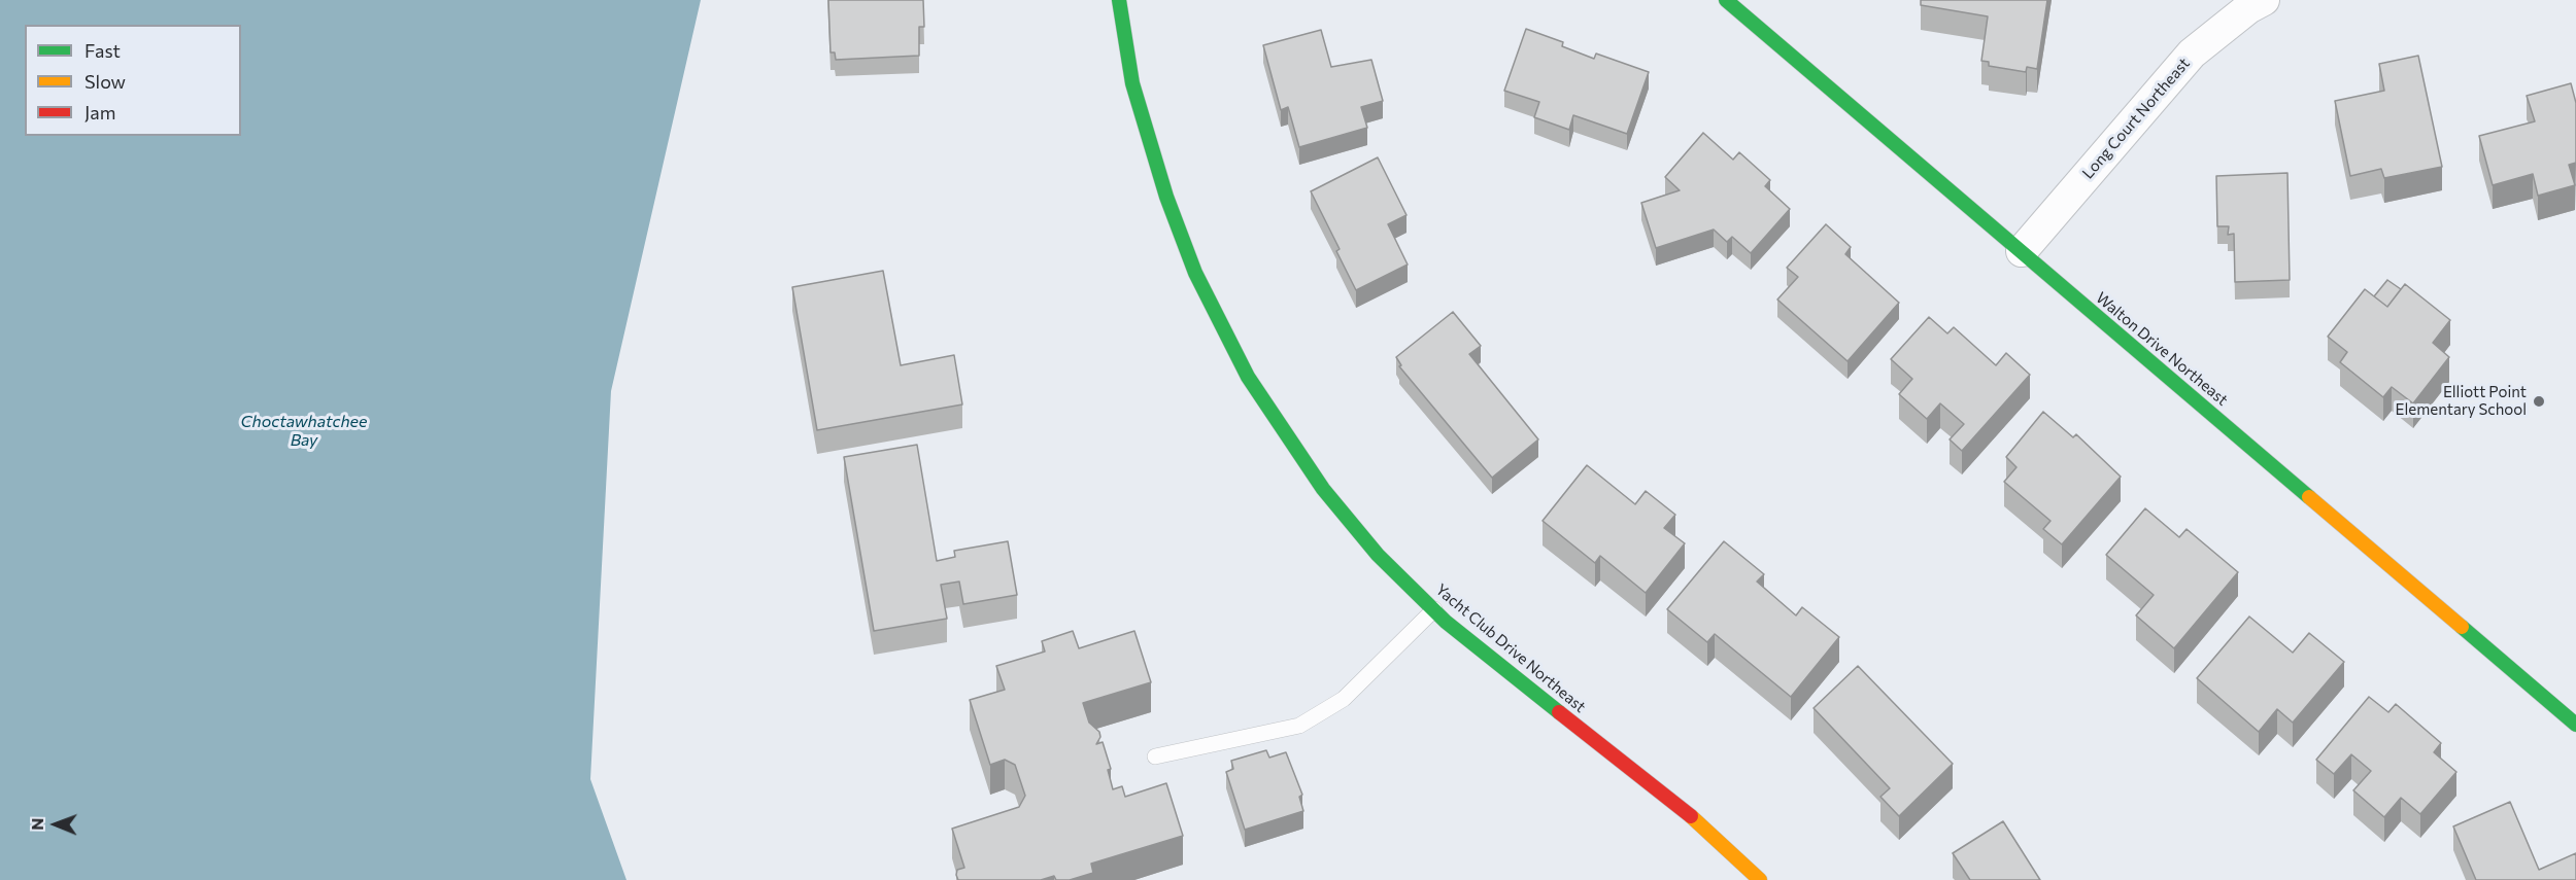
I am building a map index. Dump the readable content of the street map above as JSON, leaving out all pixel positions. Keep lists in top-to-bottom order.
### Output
{
  "streets": {
    "street": ["Long Court Northeast", "Walton Drive Northeast", "Yacht Club Drive Northeast"]
  },
  "crossings": [
    ["Long Court Northeast", "Walton Drive Northeast"]
  ],
  "water": ["Choctawhatchee Bay"],
  "places": ["Elliott Point Elementary School"],
  "legend": ["Fast", "Slow", "Jam"],
  "north": "left"
}
